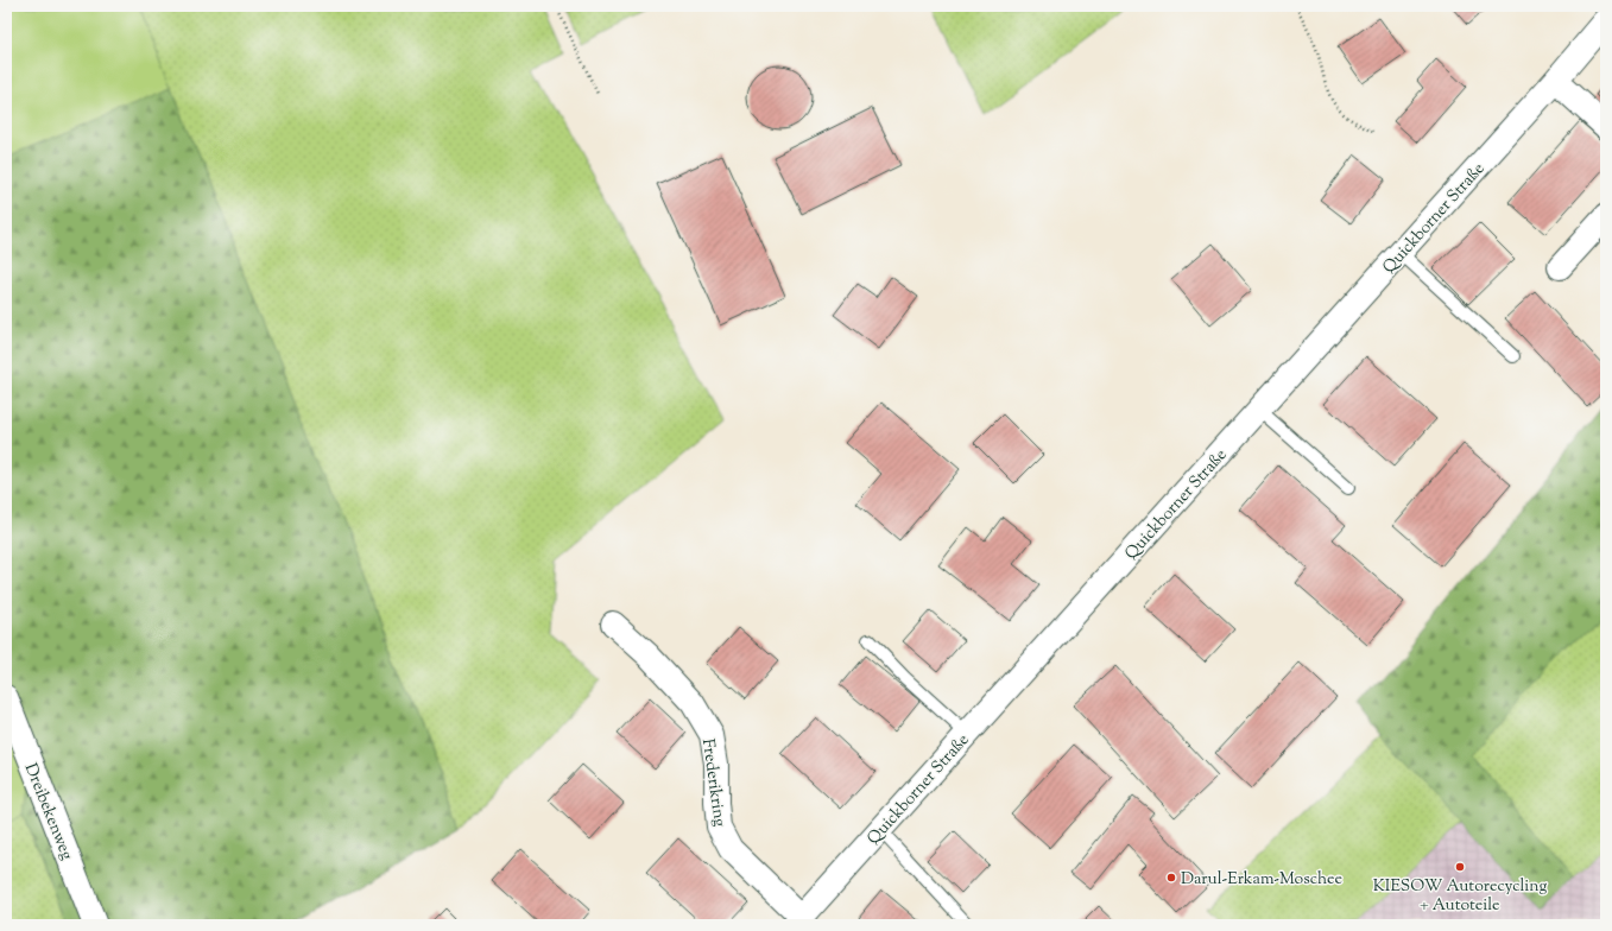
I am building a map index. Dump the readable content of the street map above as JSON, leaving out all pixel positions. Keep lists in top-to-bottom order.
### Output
{
  "streets": {
    "street": ["Quickborner Straße", "Frederikring", "Dreibekenweg"]
  },
  "crossings": [
    ["Quickborner Straße", "Frederikring"]
  ],
  "places": ["KIESOW Autorecycling + Autoteile", "Darul-Erkam-Moschee"]
}
